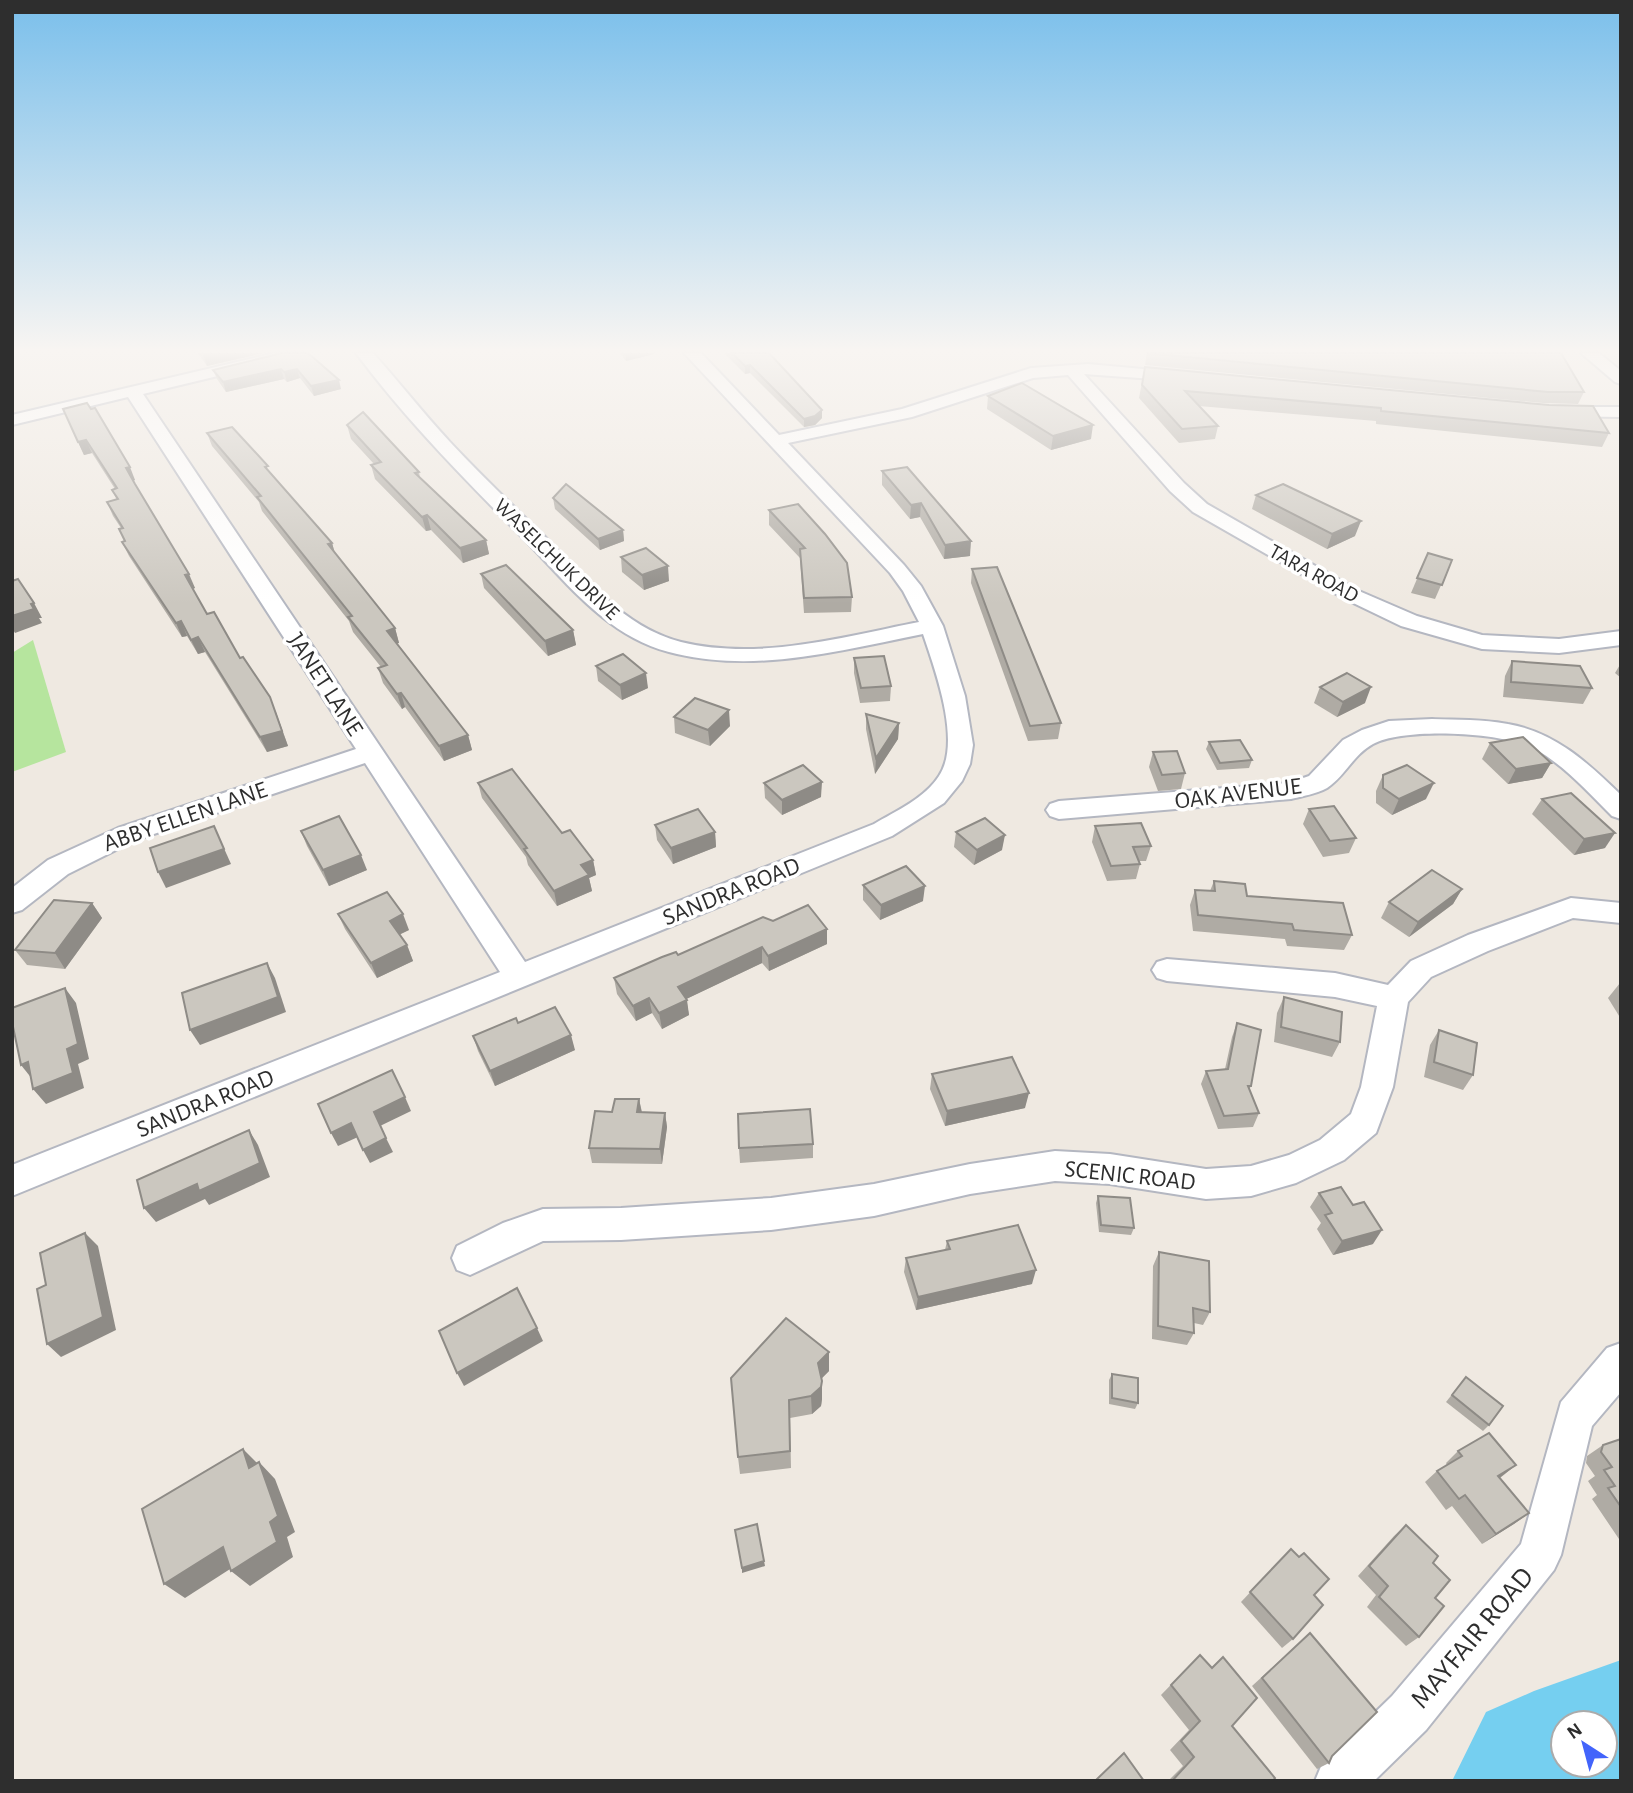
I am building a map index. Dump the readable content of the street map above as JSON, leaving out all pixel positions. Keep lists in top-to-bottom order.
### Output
{
  "streets": {
    "street": [
      "WASELCHUK DRIVE",
      "TARA ROAD",
      "JANET LANE",
      "OAK AVENUE",
      "ABBY ELLEN LANE",
      "SANDRA ROAD",
      "SCENIC ROAD",
      "MAYFAIR ROAD"
    ]
  },
  "crossings": [
    ["WASELCHUK DRIVE", "SANDRA ROAD"],
    ["JANET LANE", "ABBY ELLEN LANE"],
    ["JANET LANE", "SANDRA ROAD"]
  ],
  "north": "top left"
}
